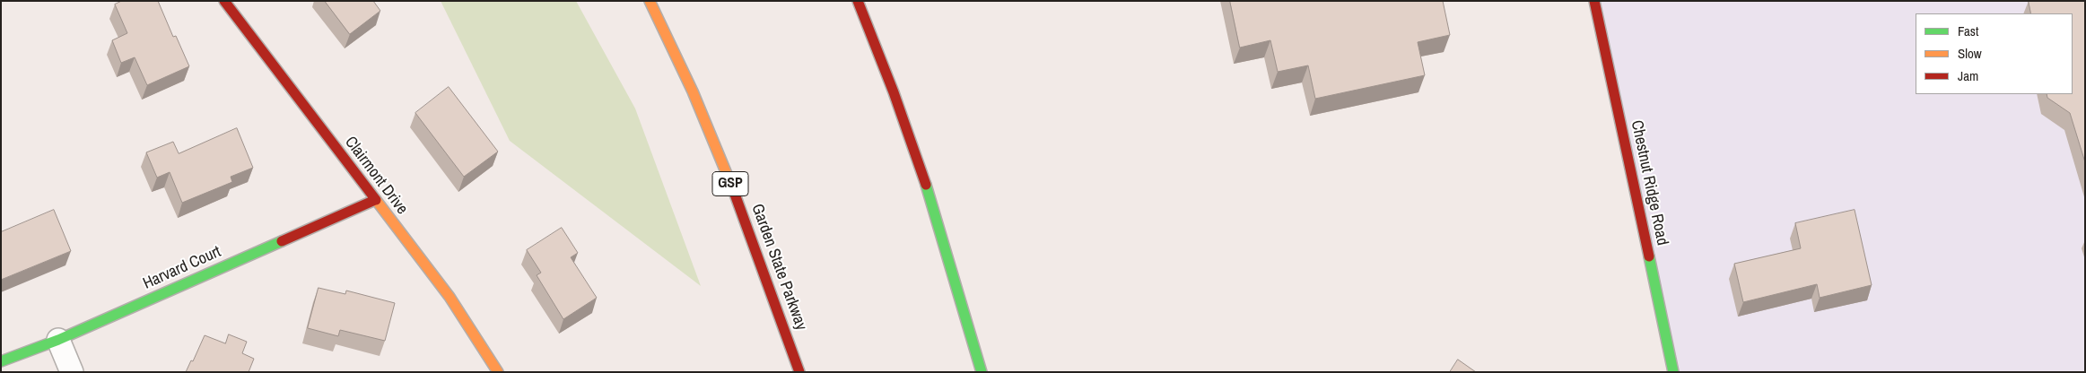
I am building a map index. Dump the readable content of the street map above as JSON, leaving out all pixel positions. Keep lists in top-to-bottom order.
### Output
{
  "streets": {
    "main road": [
      "Clairmont Drive",
      "Chestnut Ridge Road",
      "GSP",
      "Garden State Parkway",
      "Harvard Court"
    ]
  },
  "crossings": [
    ["Clairmont Drive", "Harvard Court"]
  ],
  "legend": ["Fast", "Slow", "Jam"]
}
